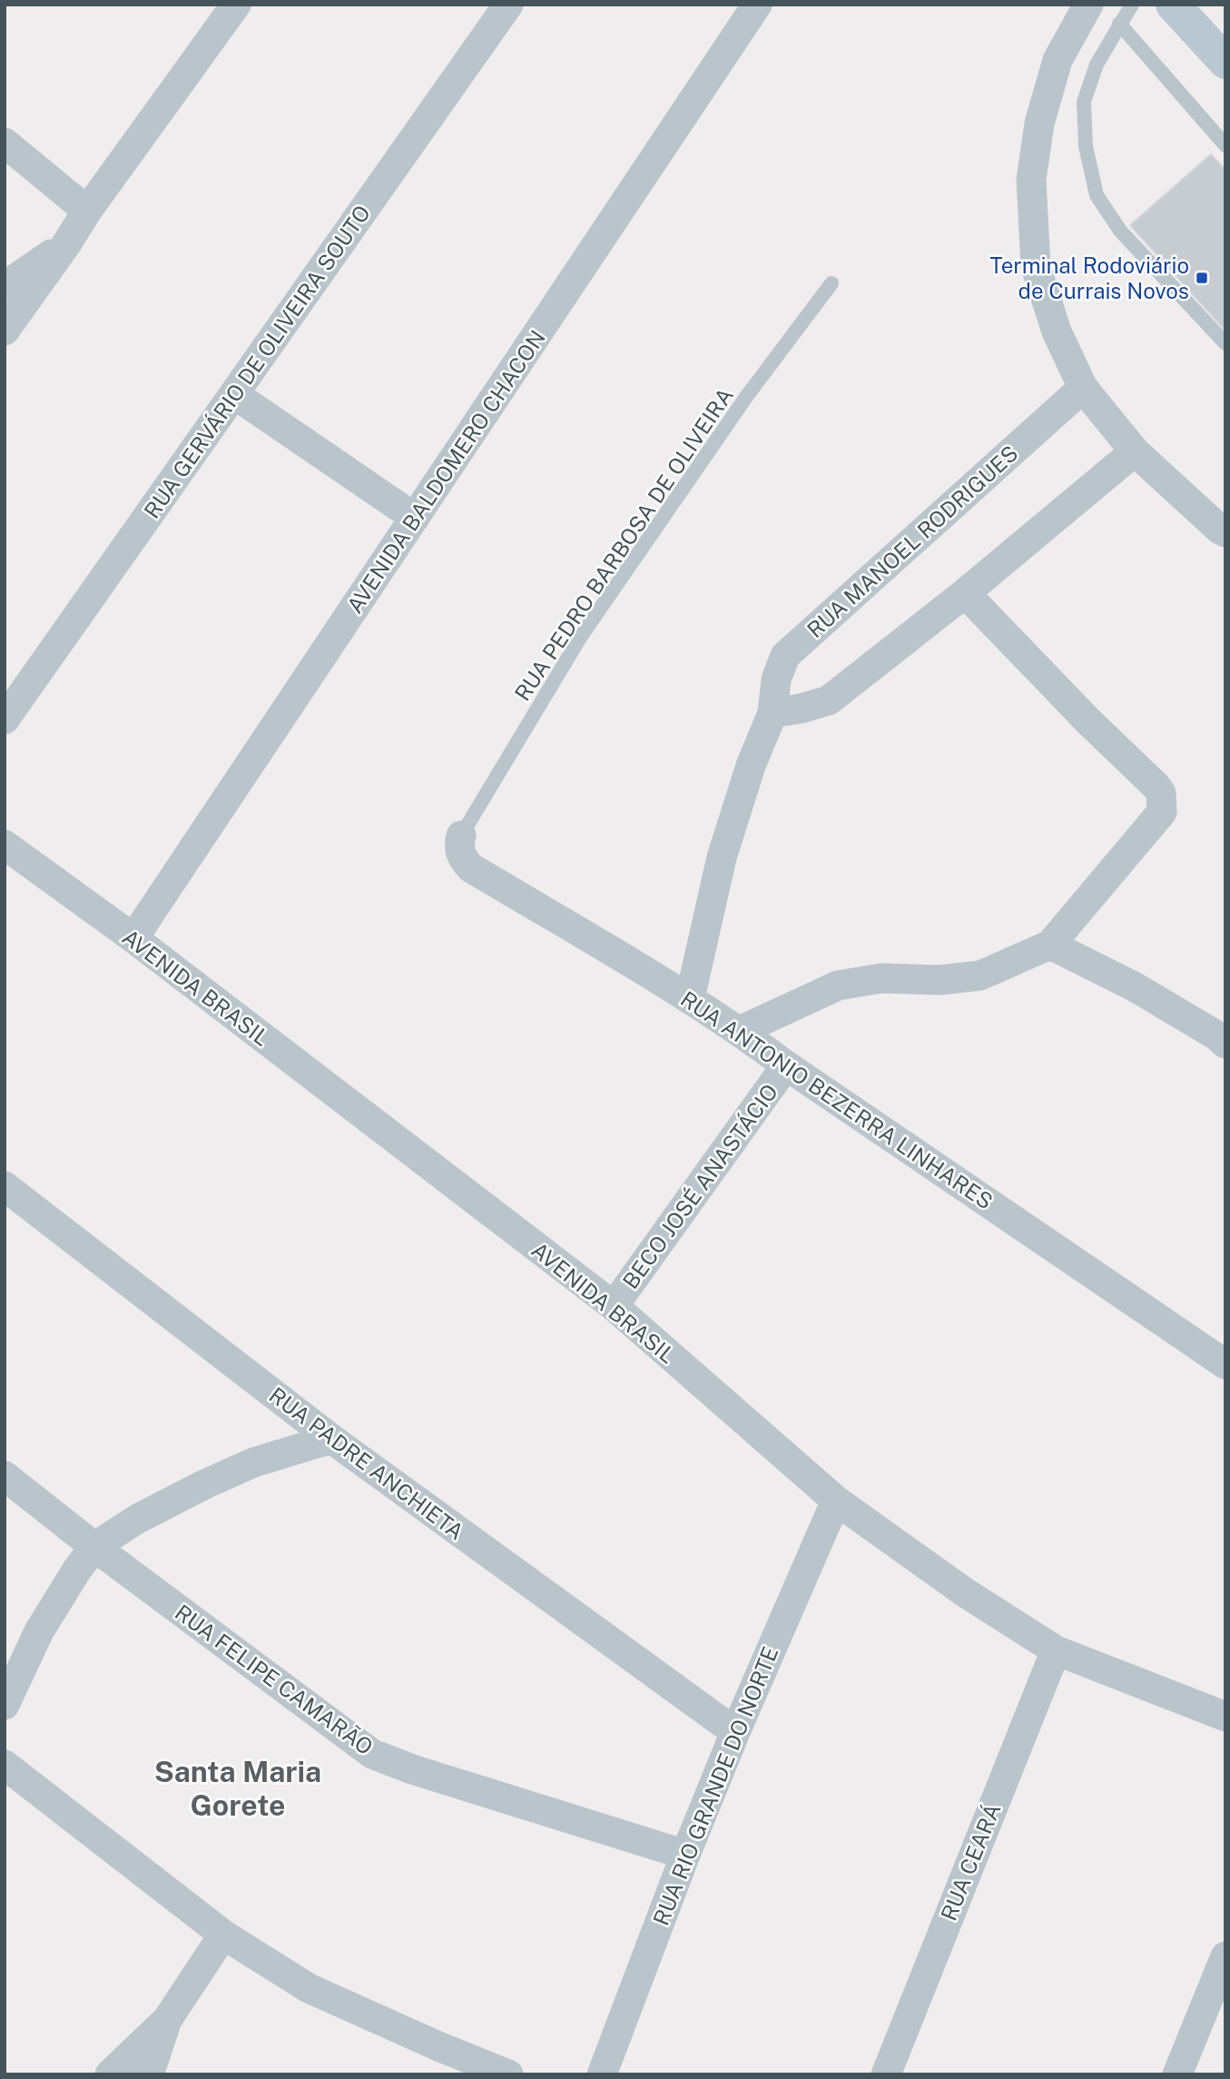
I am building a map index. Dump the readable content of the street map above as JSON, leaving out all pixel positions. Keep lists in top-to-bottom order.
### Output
{
  "streets": {
    "street": [
      "RUA GERVÁRIO DE OLIVEIRA SOUTO",
      "AVENIDA BALDOMERO CHACON",
      "RUA MANOEL RODRIGUES",
      "AVENIDA BRASIL",
      "RUA ANTONIO BEZERRA LINHARES",
      "BECO JOSÉ ANASTÁCIO",
      "RUA PADRE ANCHIETA",
      "RUA FELIPE CAMARÃO",
      "RUA RIO GRANDE DO NORTE",
      "RUA CEARÁ"
    ],
    "lane": ["RUA PEDRO BARBOSA DE OLIVEIRA"]
  },
  "crossings": [
    ["AVENIDA BALDOMERO CHACON", "AVENIDA BRASIL"],
    ["RUA MANOEL RODRIGUES", "RUA ANTONIO BEZERRA LINHARES"],
    ["RUA PEDRO BARBOSA DE OLIVEIRA", "RUA ANTONIO BEZERRA LINHARES"],
    ["AVENIDA BRASIL", "BECO JOSÉ ANASTÁCIO"],
    ["AVENIDA BRASIL", "RUA RIO GRANDE DO NORTE"],
    ["AVENIDA BRASIL", "RUA CEARÁ"],
    ["RUA ANTONIO BEZERRA LINHARES", "BECO JOSÉ ANASTÁCIO"],
    ["RUA PADRE ANCHIETA", "RUA RIO GRANDE DO NORTE"],
    ["RUA FELIPE CAMARÃO", "RUA RIO GRANDE DO NORTE"]
  ],
  "districts": ["Santa Maria Gorete"],
  "places": {
    "transit": ["Terminal Rodoviário de Currais Novos"]
  }
}
